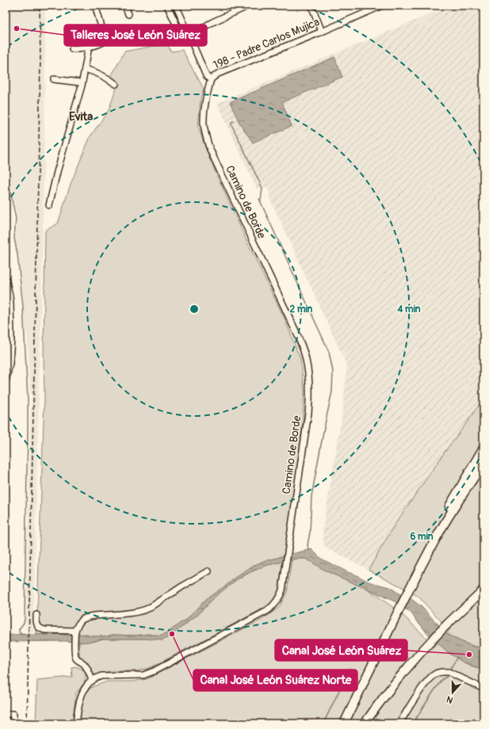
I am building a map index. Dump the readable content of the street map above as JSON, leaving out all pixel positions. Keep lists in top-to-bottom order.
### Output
{
  "streets": {
    "street": ["198 - Padre Carlos Mujica", "Camino de Borde"]
  },
  "crossings": [
    ["198 - Padre Carlos Mujica", "Camino de Borde"]
  ],
  "districts": ["Evita"],
  "places": ["Talleres José León Suárez", "Canal José León Suárez Norte", "Canal José León Suárez"],
  "north": "bottom",
  "rings": ["2 min", "4 min", "6 min"]
}
